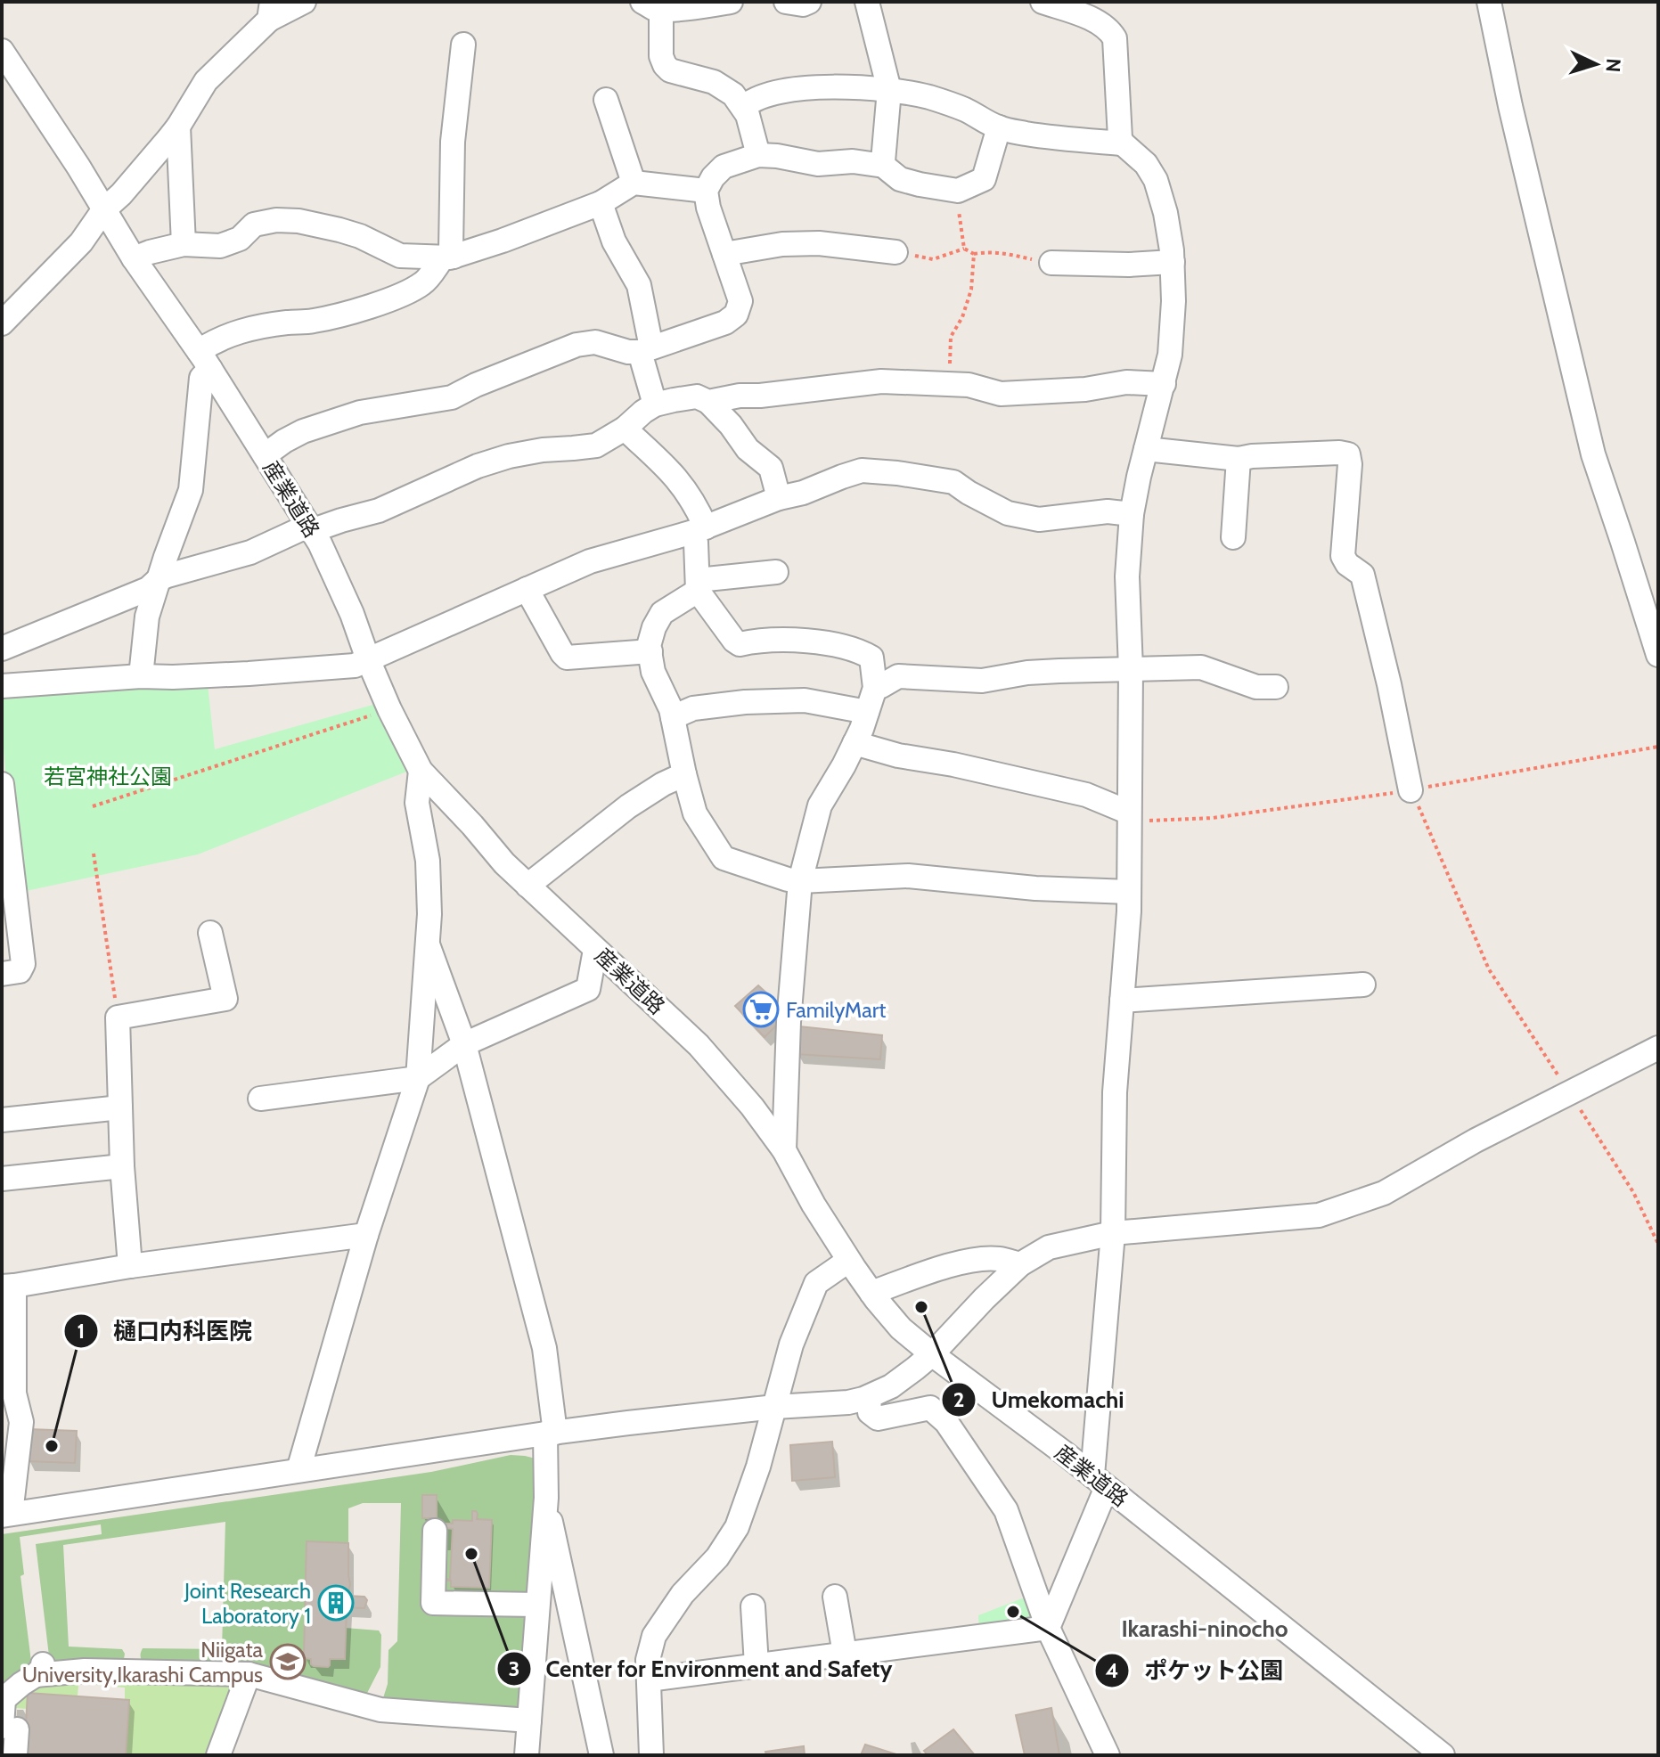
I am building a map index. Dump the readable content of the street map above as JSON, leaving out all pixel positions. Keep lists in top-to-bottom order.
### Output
{
  "streets": {
    "street": ["産業道路"]
  },
  "districts": ["Ikarashi-ninocho"],
  "parks": ["若宮神社公園"],
  "places": {
    "supermarket": ["FamilyMart"],
    "other": [
      "Umekomachi",
      "樋口内科医院",
      "Center for Environment and Safety",
      "ポケット公園"
    ],
    "building": ["Joint Research Laboratory 1"],
    "school or university": ["Niigata University,Ikarashi Campus"]
  },
  "north": "right"
}
